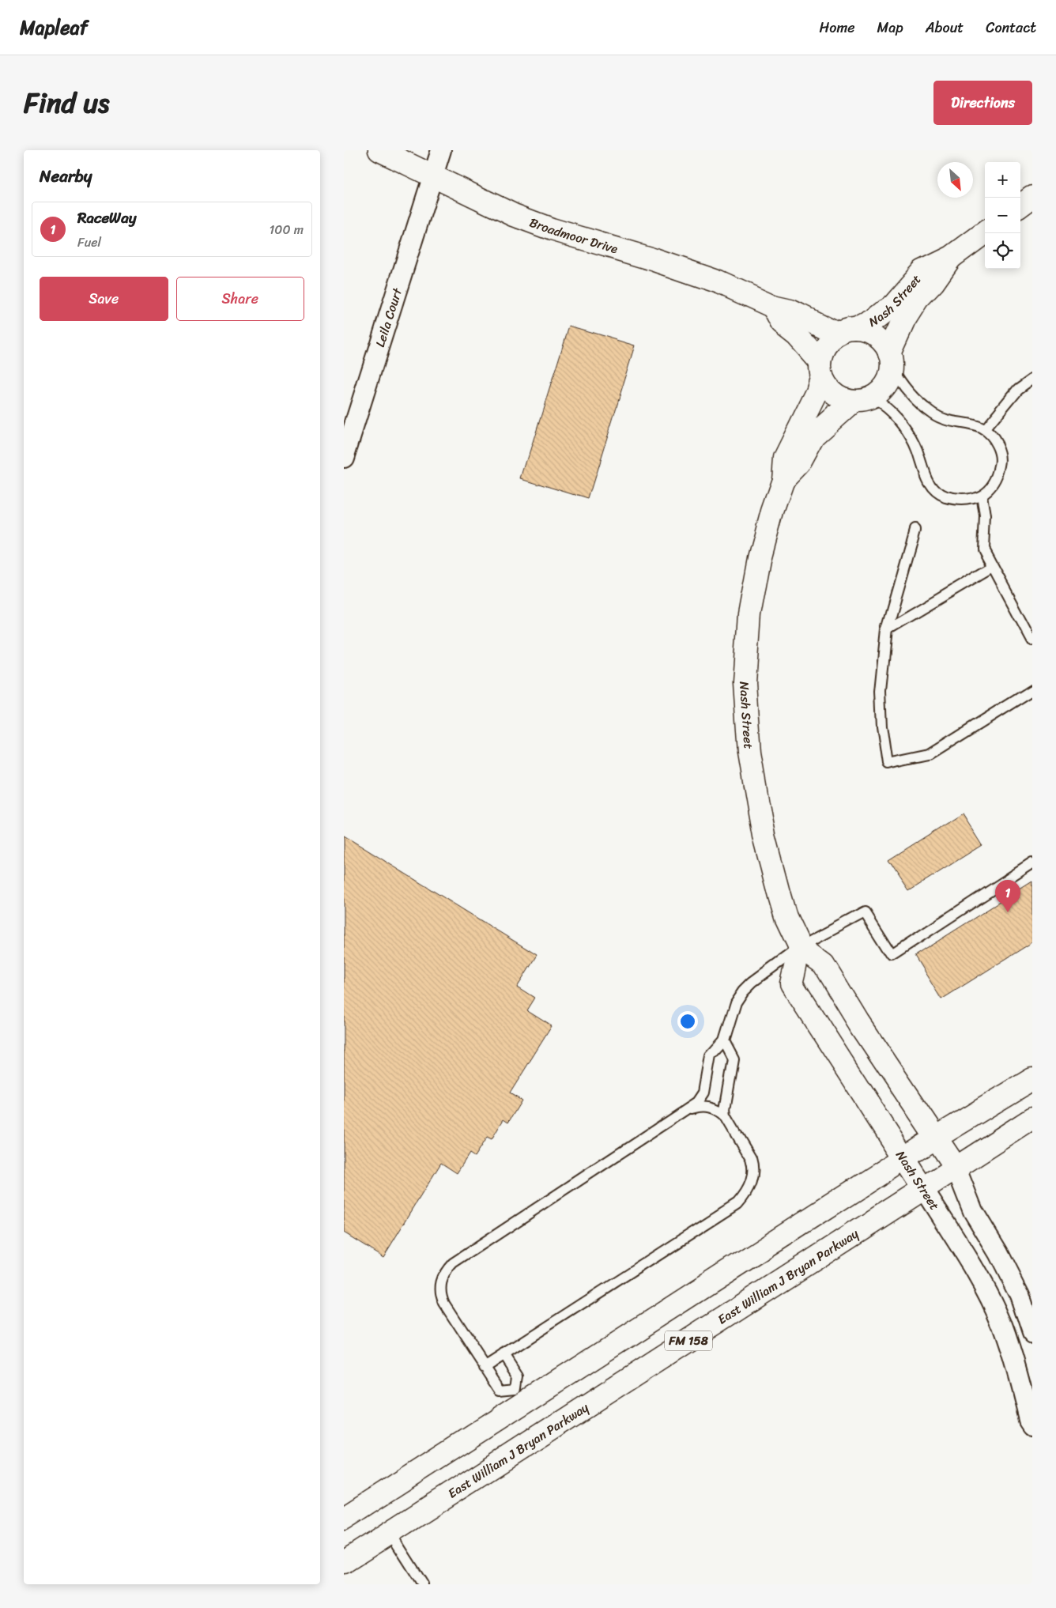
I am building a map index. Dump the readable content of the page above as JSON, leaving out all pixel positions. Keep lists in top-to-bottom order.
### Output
{
  "streets": {
    "street": [
      "Broadmoor Drive",
      "Nash Street",
      "Leila Court",
      "East William J Bryan Parkway",
      "FM 158"
    ]
  },
  "crossings": [
    ["Broadmoor Drive", "Nash Street"],
    ["Broadmoor Drive", "Leila Court"],
    ["Nash Street", "East William J Bryan Parkway"],
    ["Nash Street", "FM 158"]
  ],
  "north": "bottom right",
  "page": {
    "header": "Mapleaf",
    "nav": [
      "Home",
      "Map",
      "About",
      "Contact"
    ],
    "title": "Find us",
    "buttons": [
      "Directions",
      ["Save", "Share"]
    ],
    "heading": "Nearby",
    "map_buttons": ["+", "−"],
    "list": [
      {
        "mark": "1",
        "name": "RaceWay",
        "note": "Fuel",
        "value": "100 m"
      }
    ],
    "pins": "1"
  }
}
